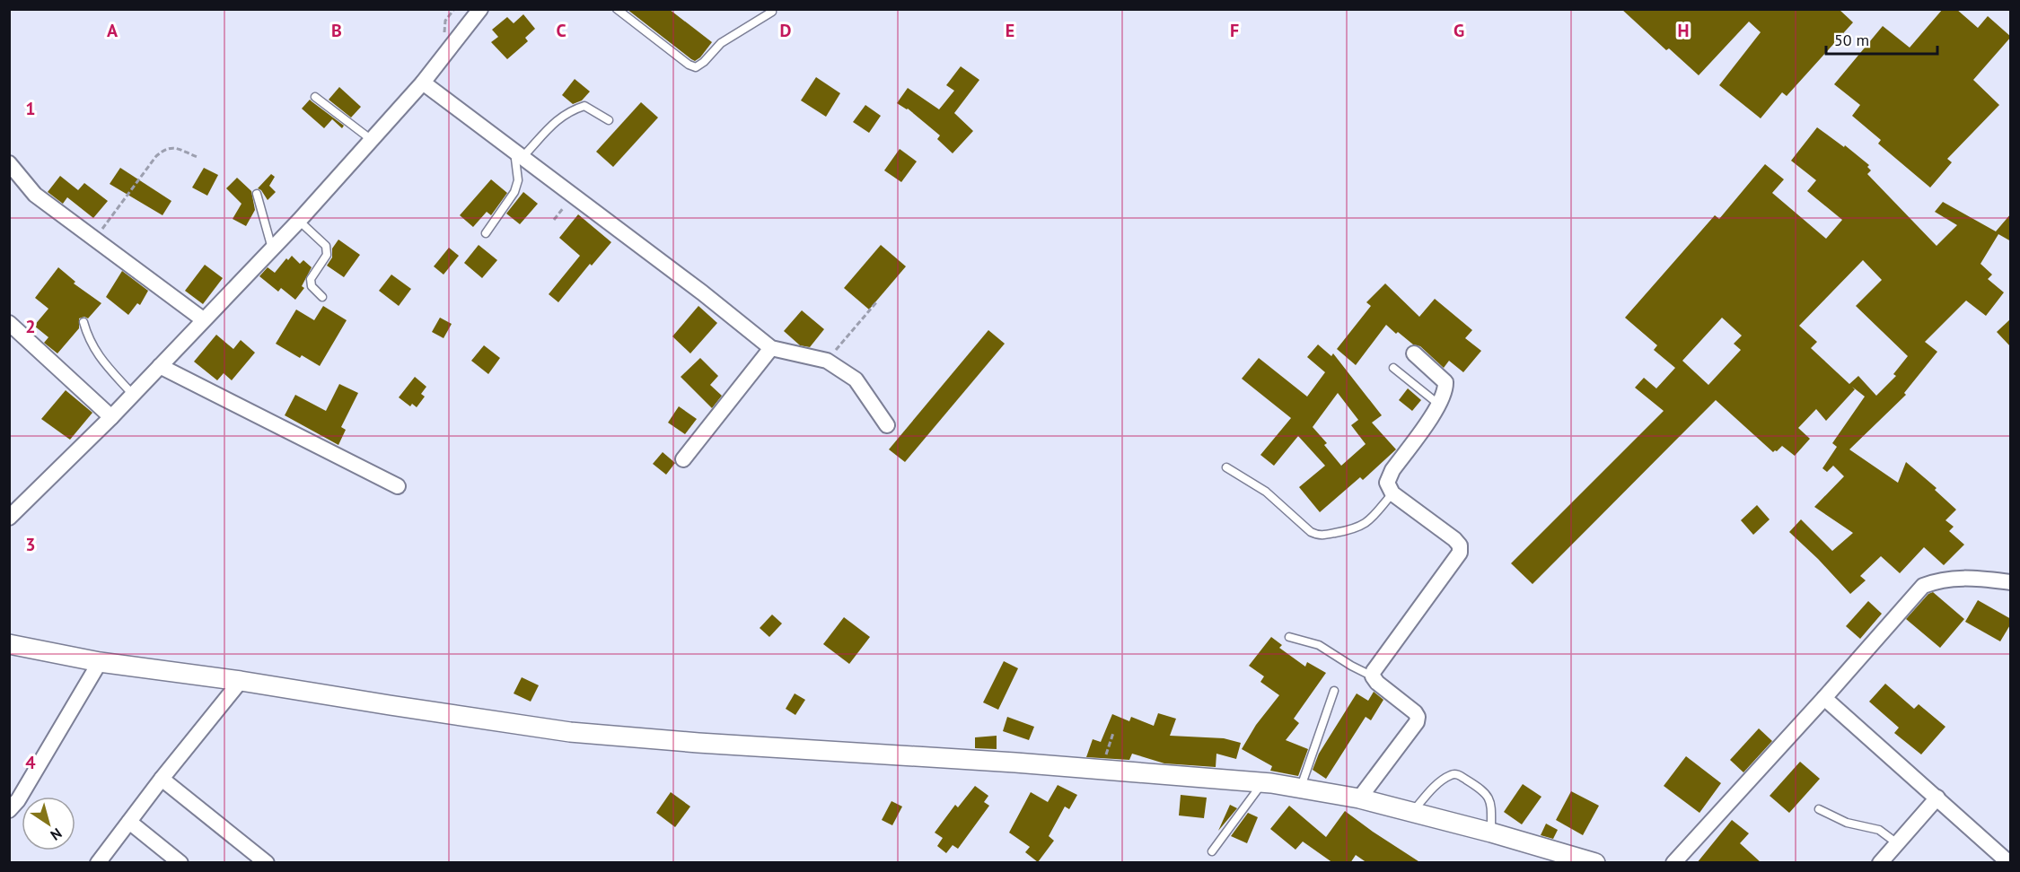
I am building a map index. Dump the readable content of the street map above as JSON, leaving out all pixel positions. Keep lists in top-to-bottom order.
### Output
{
  "scale_bar": "50 m",
  "north": "bottom right",
  "grid": {
    "columns": [
      "A",
      "B",
      "C",
      "D",
      "E",
      "F",
      "G",
      "H"
    ],
    "rows": [
      "1",
      "2",
      "3",
      "4"
    ]
  }
}
